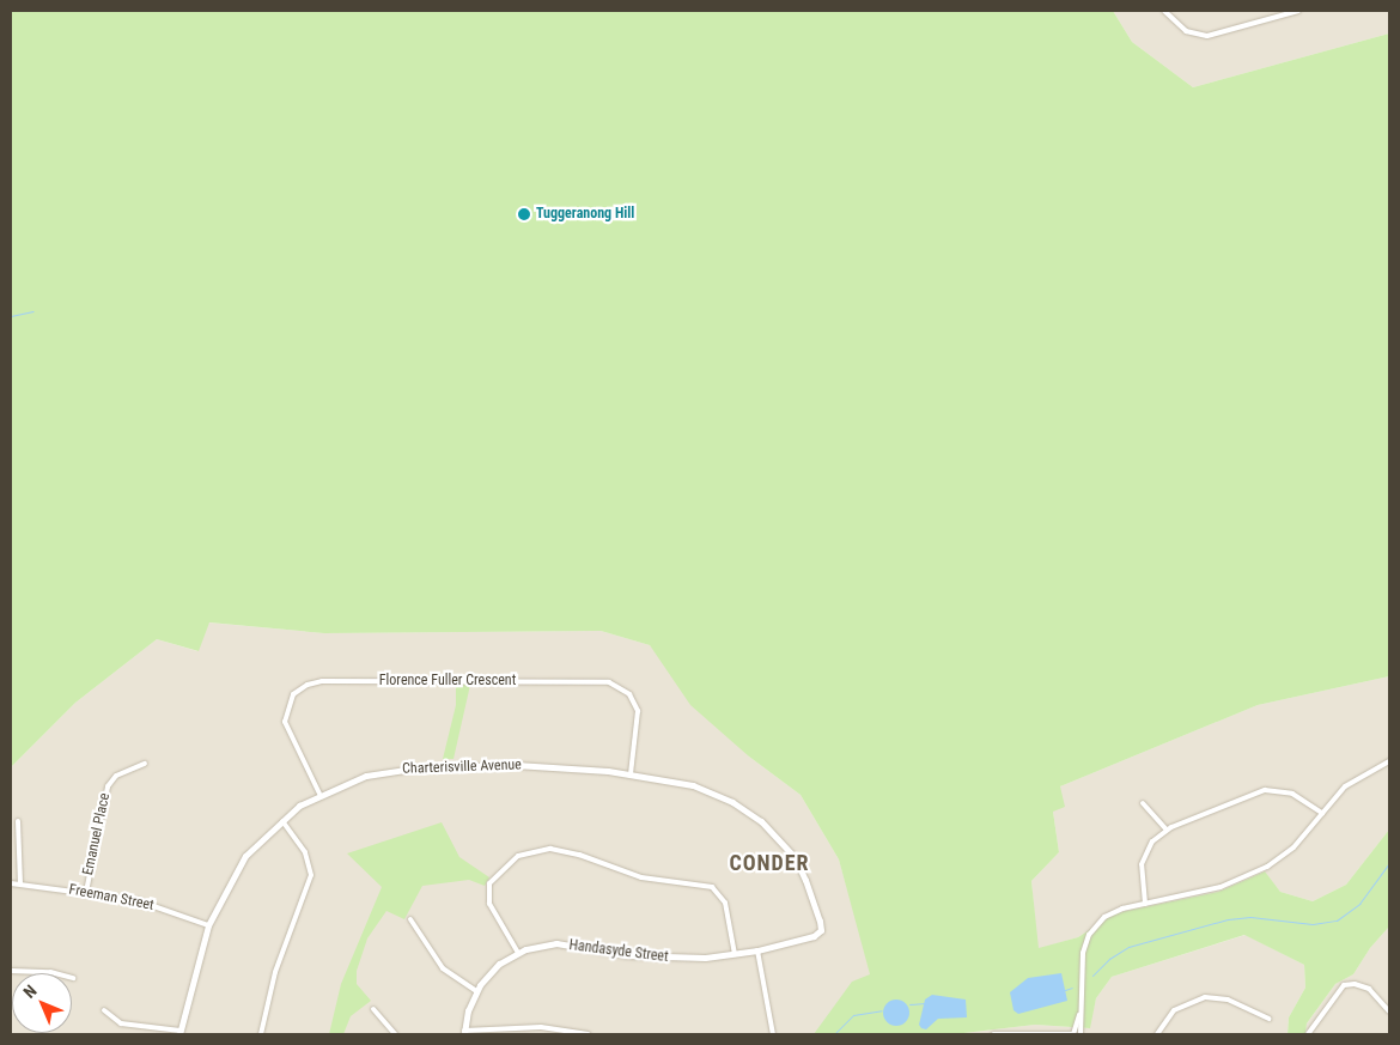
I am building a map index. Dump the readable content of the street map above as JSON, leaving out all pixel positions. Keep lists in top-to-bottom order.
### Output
{
  "streets": {
    "street": [
      "Florence Fuller Crescent",
      "Charterisville Avenue",
      "Emanuel Place",
      "Freeman Street",
      "Handasyde Street"
    ]
  },
  "crossings": [
    ["Florence Fuller Crescent", "Charterisville Avenue"],
    ["Charterisville Avenue", "Freeman Street"],
    ["Charterisville Avenue", "Handasyde Street"],
    ["Emanuel Place", "Freeman Street"]
  ],
  "districts": ["CONDER"],
  "places": ["Tuggeranong Hill"],
  "north": "top left"
}
